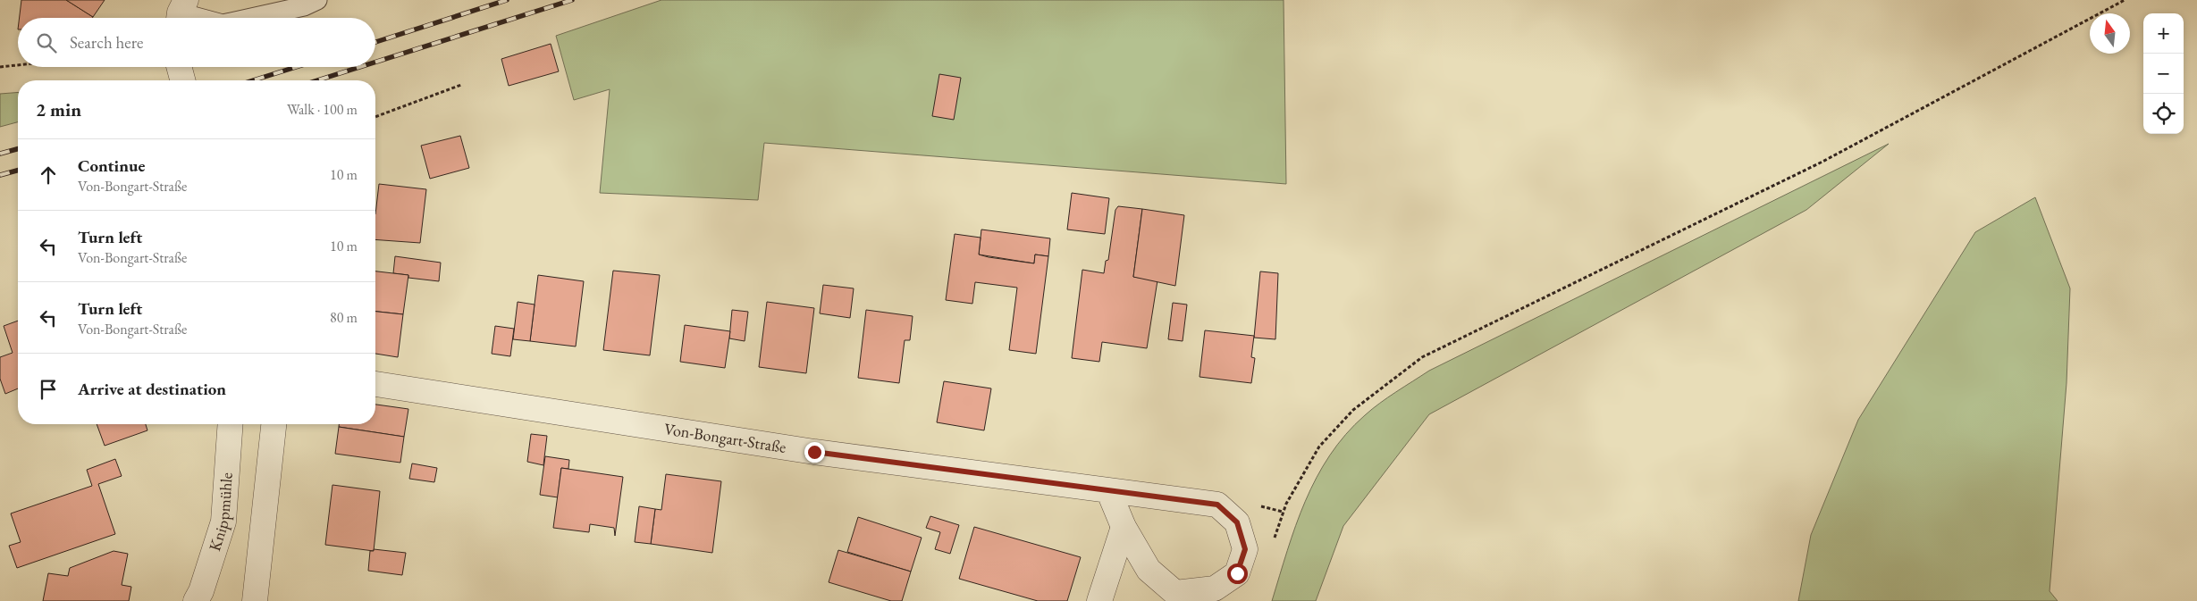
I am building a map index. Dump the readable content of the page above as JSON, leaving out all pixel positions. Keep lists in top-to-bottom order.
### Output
{
  "streets": {
    "street": ["Von-Bongart-Straße", "Knippmühle"]
  },
  "north": "top",
  "page": {
    "map_buttons": ["+", "−"],
    "search": "Search here",
    "heading": ["2 min", "Walk · 100 m"],
    "list": [
      ["Continue", "Von-Bongart-Straße", "10 m"],
      ["Turn left", "Von-Bongart-Straße", "10 m"],
      ["Turn left", "Von-Bongart-Straße", "80 m"],
      "Arrive at destination"
    ]
  }
}
